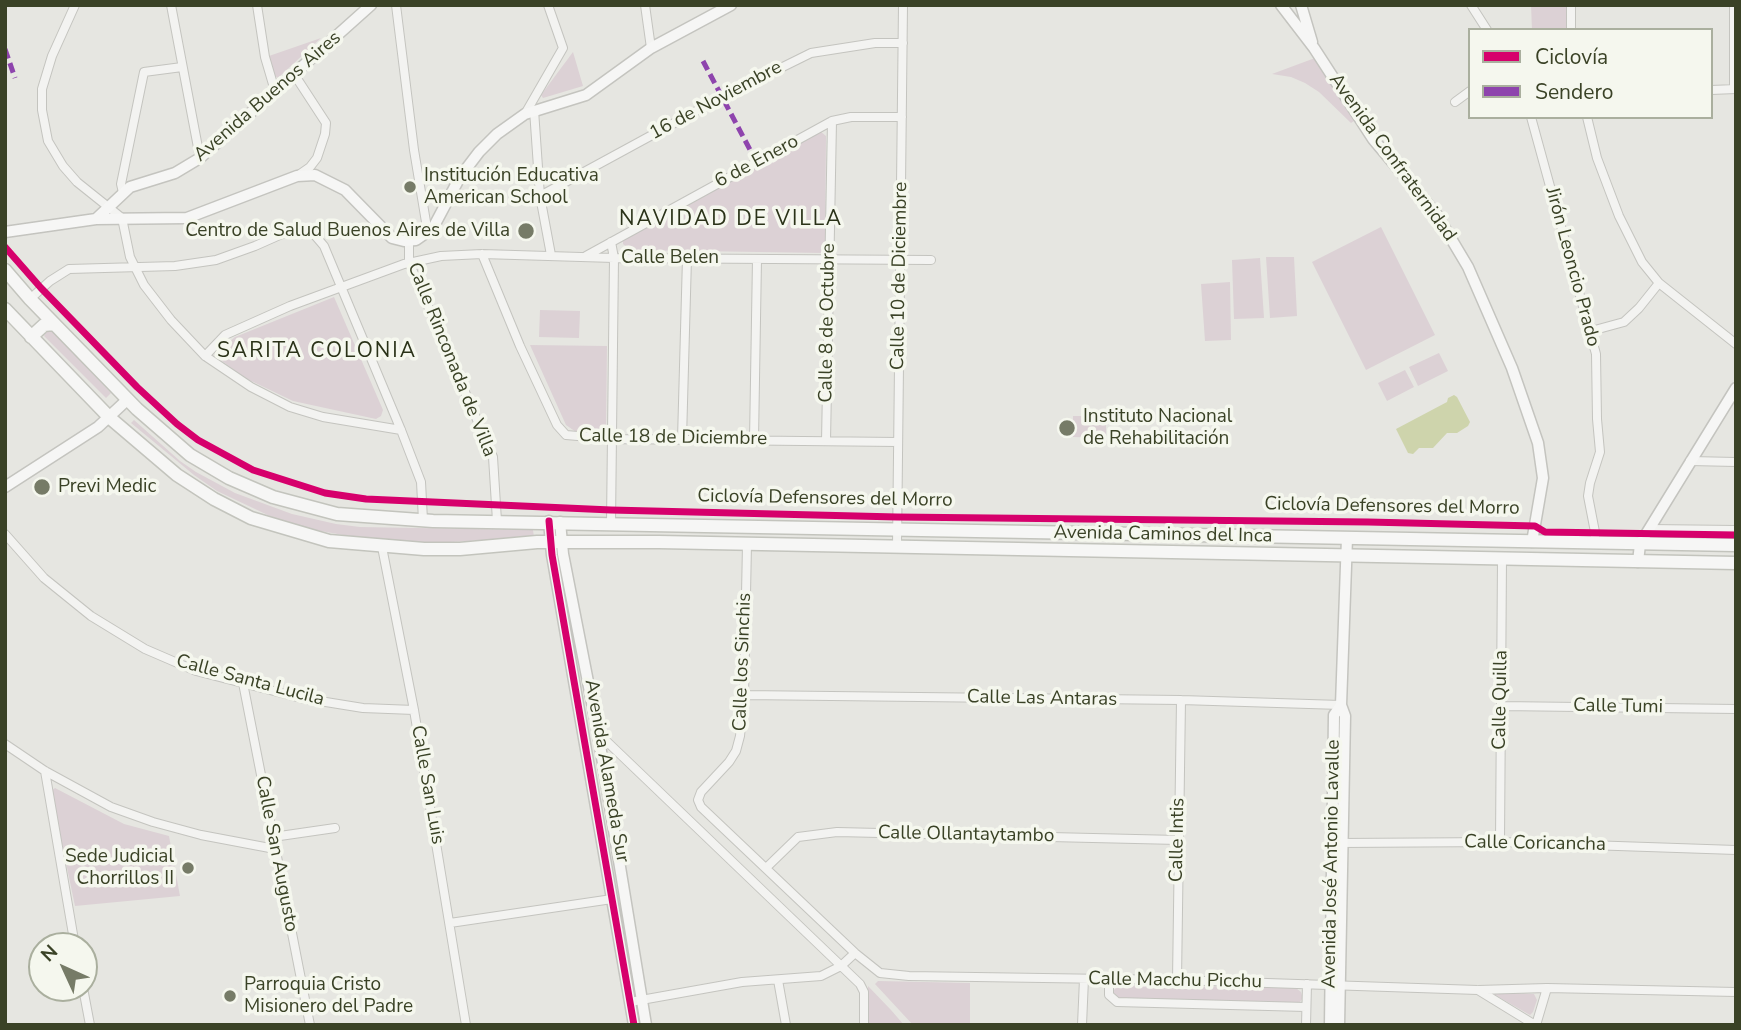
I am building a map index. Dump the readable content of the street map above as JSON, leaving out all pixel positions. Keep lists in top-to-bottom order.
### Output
{
  "streets": {
    "main road": ["Avenida Caminos del Inca"],
    "street": [
      "Avenida Buenos Aires",
      "16 de Noviembre",
      "Avenida Confraternidad",
      "6 de Enero",
      "Calle Belen",
      "Jirón Leoncio Prado",
      "Calle 10 de Diciembre",
      "Calle 8 de Octubre",
      "Calle Rinconada de Villa",
      "Calle 18 de Diciembre",
      "Calle los Sinchis",
      "Calle Santa Lucila",
      "Calle Las Antaras",
      "Calle Quilla",
      "Calle Tumi",
      "Avenida Alameda Sur",
      "Calle San Luis",
      "Calle Ollantaytambo",
      "Calle Intis",
      "Calle Coricancha",
      "Calle San Augusto",
      "Avenida José Antonio Lavalle",
      "Calle Macchu Picchu"
    ],
    "cycle path": ["Ciclovía Defensores del Morro"]
  },
  "crossings": [
    ["16 de Noviembre", "Calle 10 de Diciembre"],
    ["Avenida Confraternidad", "Avenida Caminos del Inca"],
    ["6 de Enero", "Calle Belen"],
    ["6 de Enero", "Calle 10 de Diciembre"],
    ["6 de Enero", "Calle 8 de Octubre"],
    ["Calle Belen", "Calle 10 de Diciembre"],
    ["Calle Belen", "Calle 8 de Octubre"],
    ["Calle Belen", "Calle Rinconada de Villa"],
    ["Calle Belen", "Calle 18 de Diciembre"],
    ["Jirón Leoncio Prado", "Avenida Caminos del Inca"],
    ["Calle 10 de Diciembre", "Calle 18 de Diciembre"],
    ["Calle 10 de Diciembre", "Avenida Caminos del Inca"],
    ["Calle 8 de Octubre", "Calle 18 de Diciembre"],
    ["Calle Rinconada de Villa", "Avenida Caminos del Inca"],
    ["Avenida Caminos del Inca", "Calle los Sinchis"],
    ["Avenida Caminos del Inca", "Calle Quilla"],
    ["Avenida Caminos del Inca", "Avenida Alameda Sur"],
    ["Avenida Caminos del Inca", "Calle San Luis"],
    ["Avenida Caminos del Inca", "Avenida José Antonio Lavalle"],
    ["Calle los Sinchis", "Calle Las Antaras"],
    ["Calle los Sinchis", "Calle Macchu Picchu"],
    ["Calle Santa Lucila", "Calle San Luis"],
    ["Calle Santa Lucila", "Calle San Augusto"],
    ["Calle Las Antaras", "Calle Intis"],
    ["Calle Las Antaras", "Avenida José Antonio Lavalle"],
    ["Calle Quilla", "Calle Tumi"],
    ["Calle Quilla", "Calle Coricancha"],
    ["Calle Ollantaytambo", "Calle Intis"],
    ["Calle Ollantaytambo", "Calle Macchu Picchu"],
    ["Calle Intis", "Calle Macchu Picchu"],
    ["Calle Coricancha", "Avenida José Antonio Lavalle"],
    ["Avenida José Antonio Lavalle", "Calle Macchu Picchu"]
  ],
  "districts": ["NAVIDAD DE VILLA", "SARITA COLONIA"],
  "places": [
    "Institución Educativa American School",
    "Centro de Salud Buenos Aires de Villa",
    "Instituto Nacional de Rehabilitación",
    "Previ Medic",
    "Sede Judicial Chorrillos II",
    "Parroquia Cristo Misionero del Padre"
  ],
  "legend": ["Ciclovía", "Sendero"],
  "north": "top left"
}
